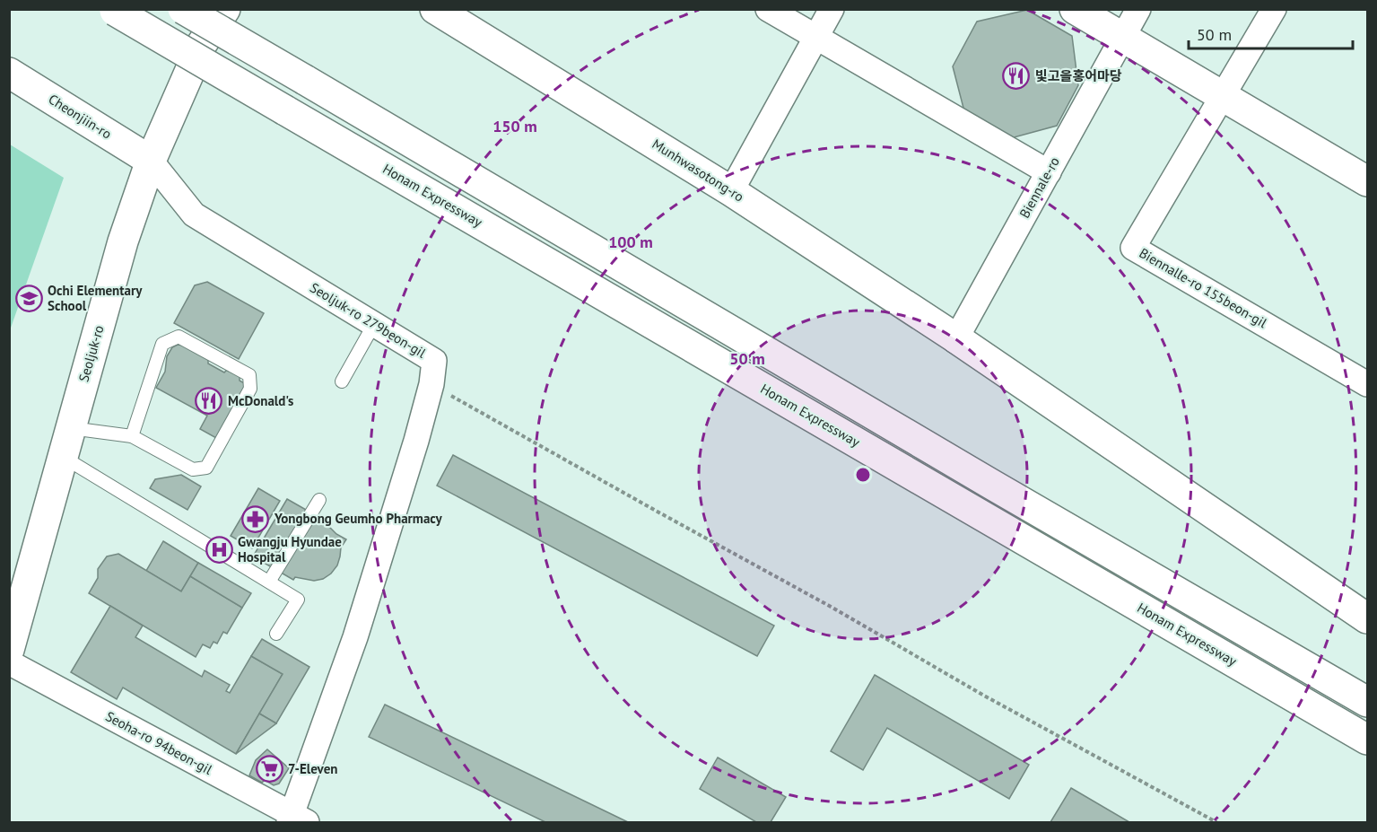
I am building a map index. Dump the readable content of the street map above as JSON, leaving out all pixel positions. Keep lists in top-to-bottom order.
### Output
{
  "streets": {
    "main road": [
      "Cheonjiin-ro",
      "Munhwasotong-ro",
      "Honam Expressway",
      "Seoljuk-ro"
    ],
    "street": [
      "Biennale-ro",
      "Biennalle-ro 155beon-gil",
      "Seoljuk-ro 279beon-gil",
      "Seoha-ro 94beon-gil"
    ]
  },
  "crossings": [
    ["Cheonjiin-ro", "Seoljuk-ro 279beon-gil"],
    ["Cheonjiin-ro", "Seoljuk-ro"],
    ["Munhwasotong-ro", "Biennale-ro"],
    ["Seoljuk-ro 279beon-gil", "Seoljuk-ro"],
    ["Seoljuk-ro 279beon-gil", "Seoha-ro 94beon-gil"]
  ],
  "places": {
    "restaurant": ["빛고을홍어마당", "McDonald's"],
    "school or university": ["Ochi Elementary School"],
    "pharmacy": ["Yongbong Geumho Pharmacy"],
    "hospital": ["Gwangju Hyundae Hospital"],
    "supermarket": ["7-Eleven"]
  },
  "scale_bar": "50 m",
  "rings": ["150 m", "100 m", "50 m"]
}
